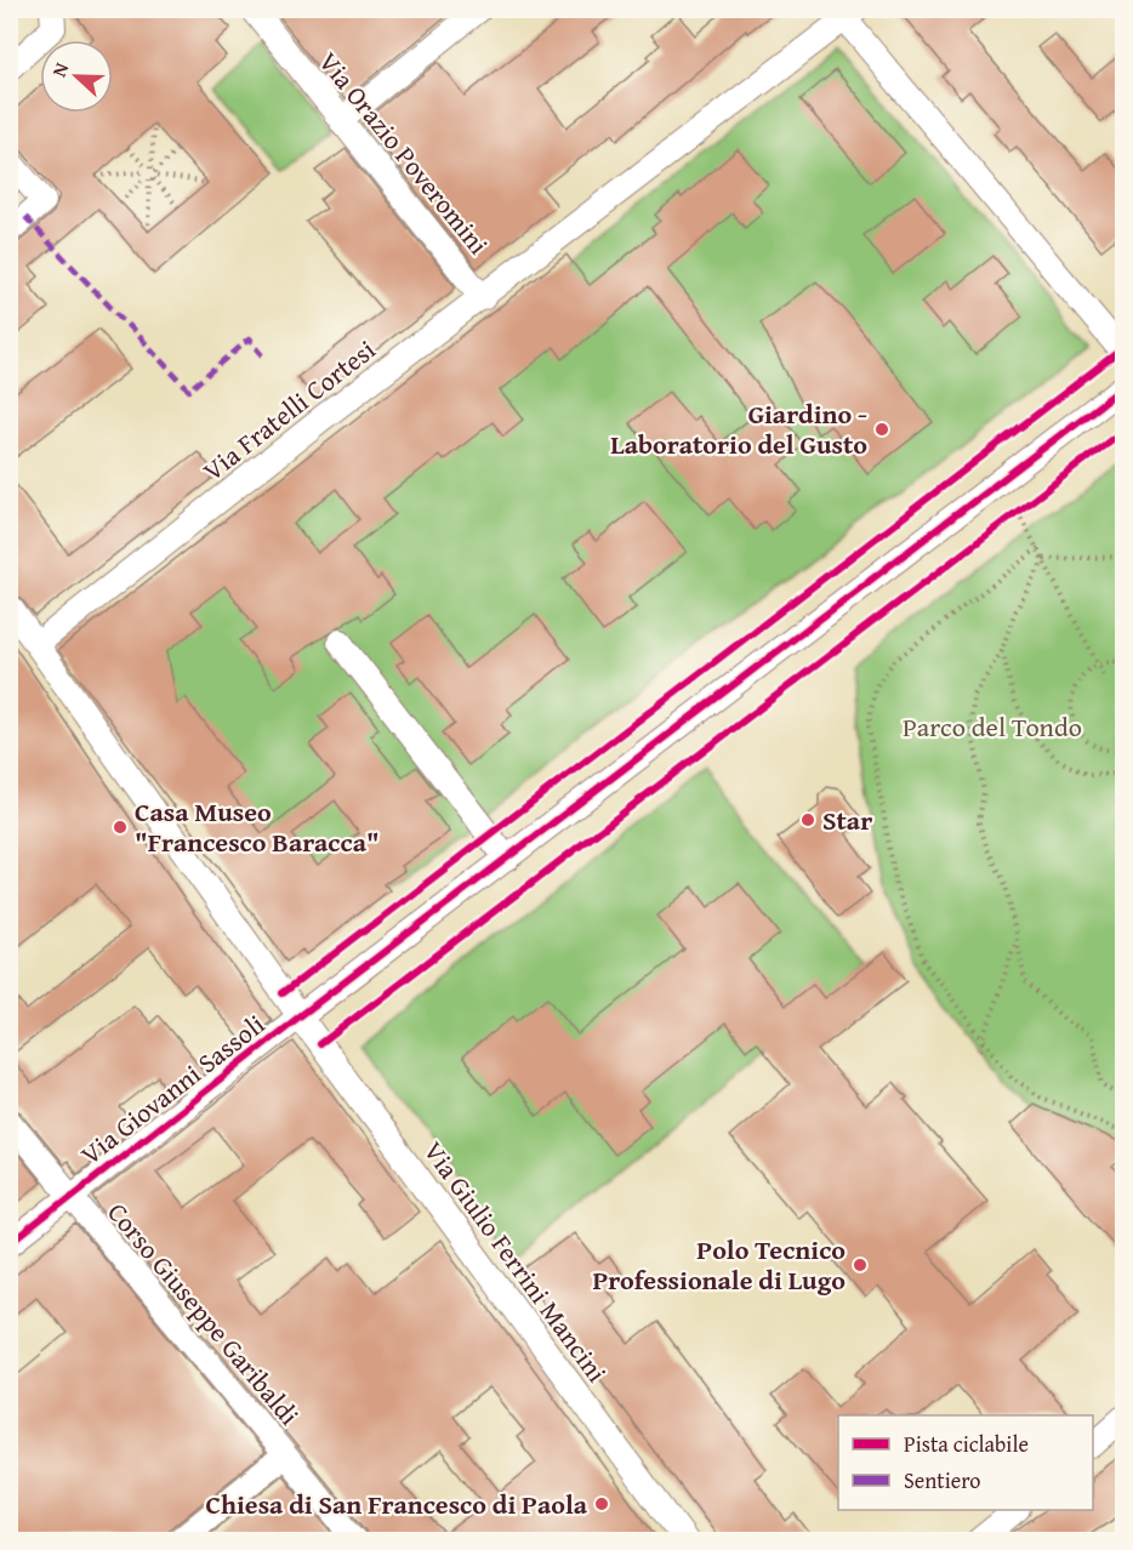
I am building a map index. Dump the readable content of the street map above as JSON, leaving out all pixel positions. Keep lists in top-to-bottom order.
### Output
{
  "streets": {
    "street": [
      "Via Orazio Poveromini",
      "Via Fratelli Cortesi",
      "Via Giovanni Sassoli",
      "Via Giulio Ferrini Mancini",
      "Corso Giuseppe Garibaldi"
    ]
  },
  "crossings": [
    ["Via Orazio Poveromini", "Via Fratelli Cortesi"],
    ["Via Fratelli Cortesi", "Via Giulio Ferrini Mancini"],
    ["Via Giovanni Sassoli", "Via Giulio Ferrini Mancini"],
    ["Via Giovanni Sassoli", "Corso Giuseppe Garibaldi"]
  ],
  "parks": ["Parco del Tondo"],
  "places": [
    "Giardino - Laboratorio del Gusto",
    "Star",
    "Casa Museo \"Francesco Baracca\"",
    "Polo Tecnico Professionale di Lugo",
    "Chiesa di San Francesco di Paola"
  ],
  "legend": ["Pista ciclabile", "Sentiero"],
  "north": "left"
}
